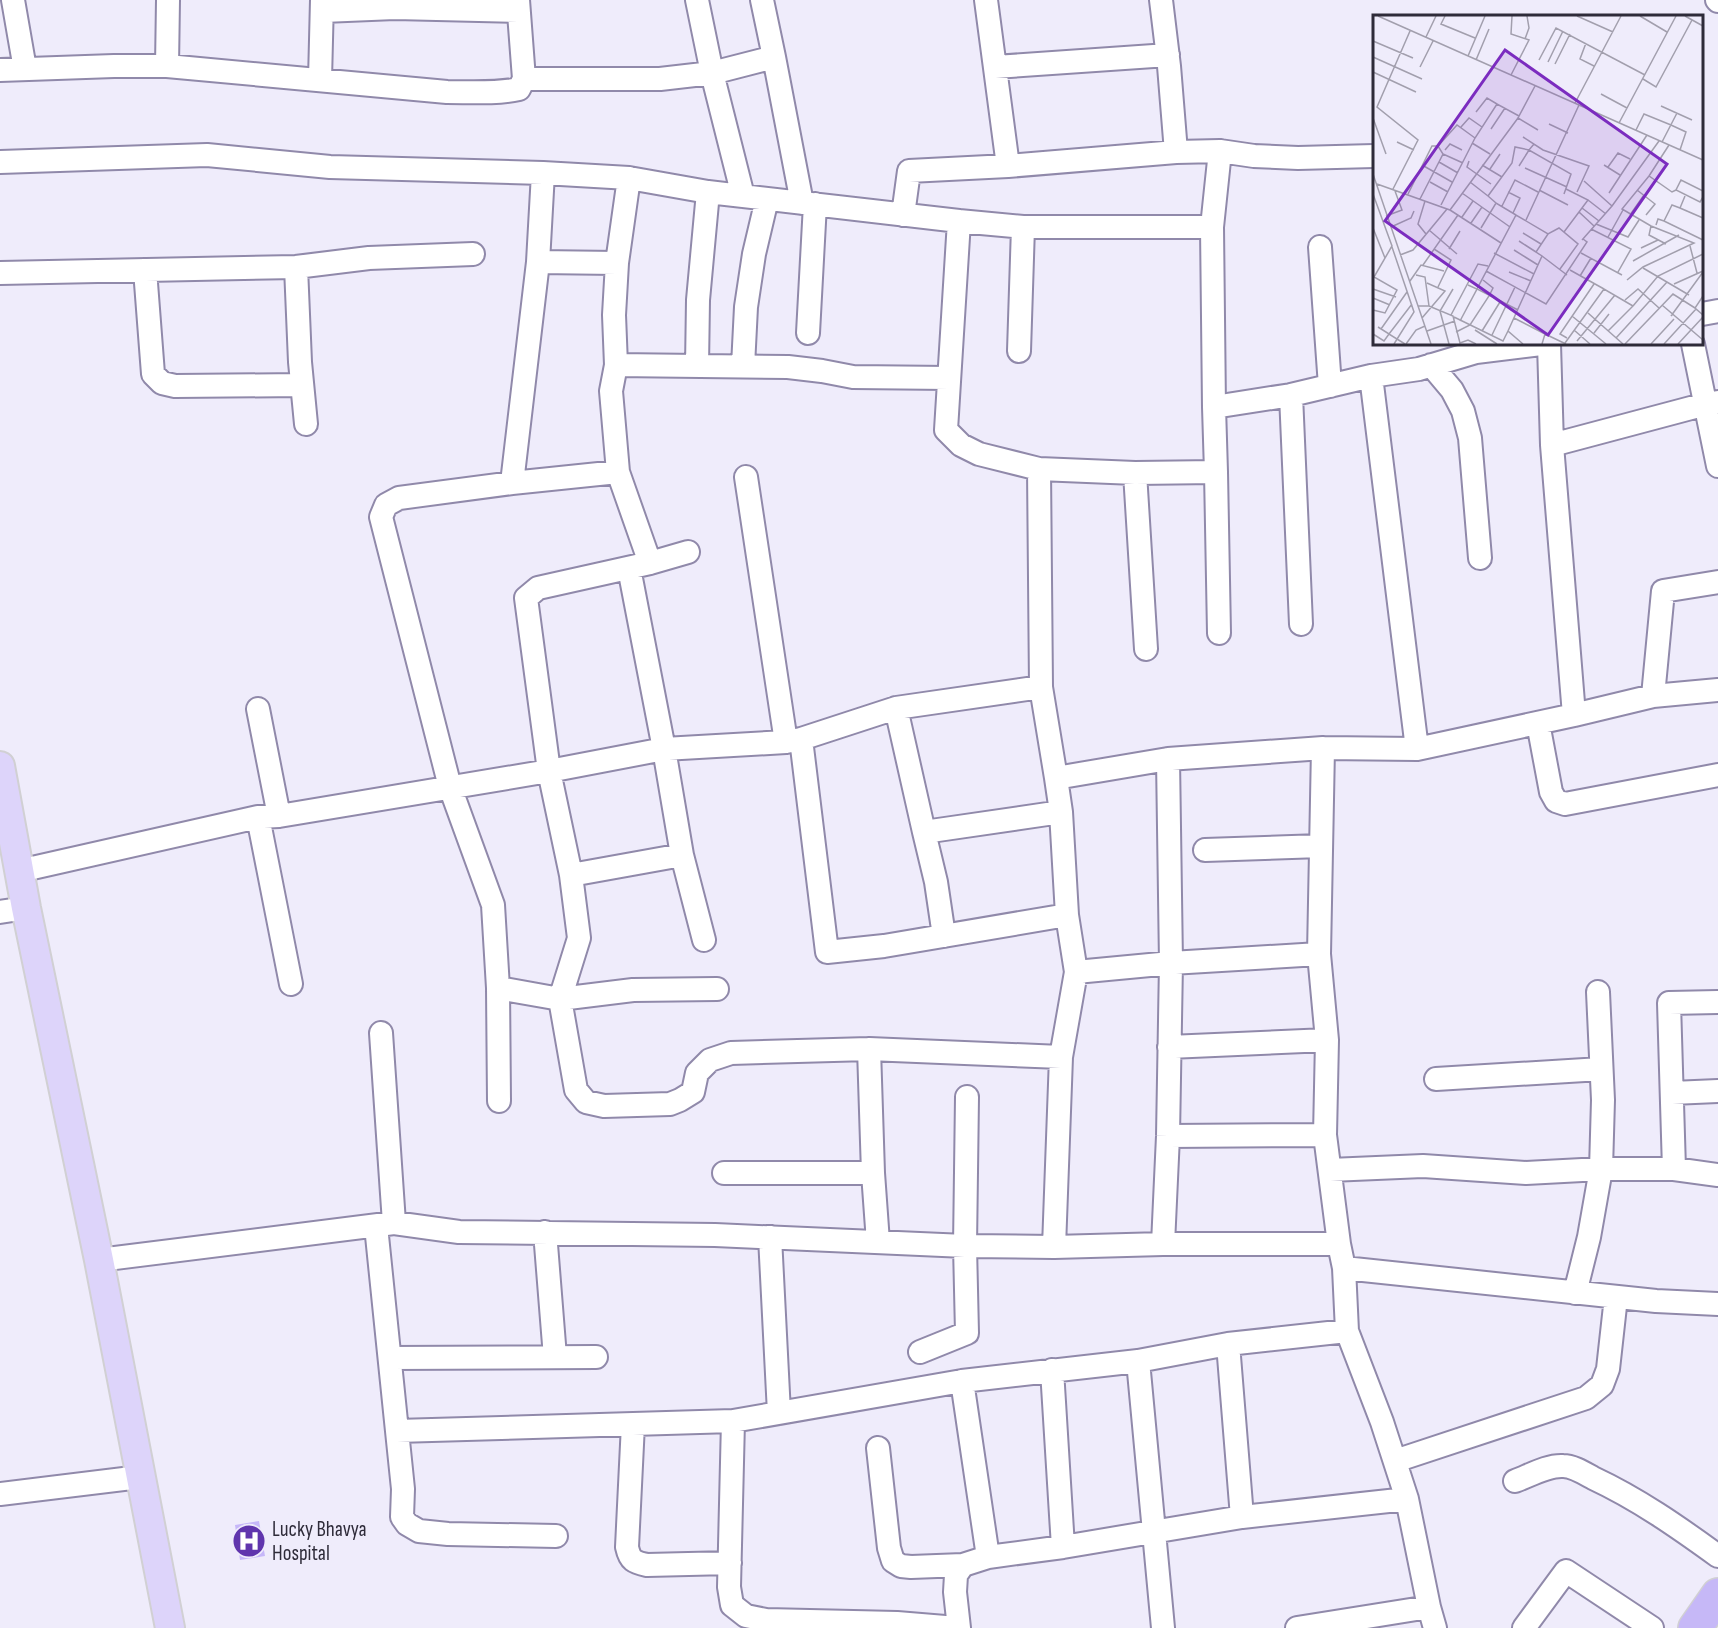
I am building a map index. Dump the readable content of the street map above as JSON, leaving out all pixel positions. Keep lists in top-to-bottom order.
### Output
{
  "places": {
    "hospital": ["Lucky Bhavya Hospital"]
  }
}
